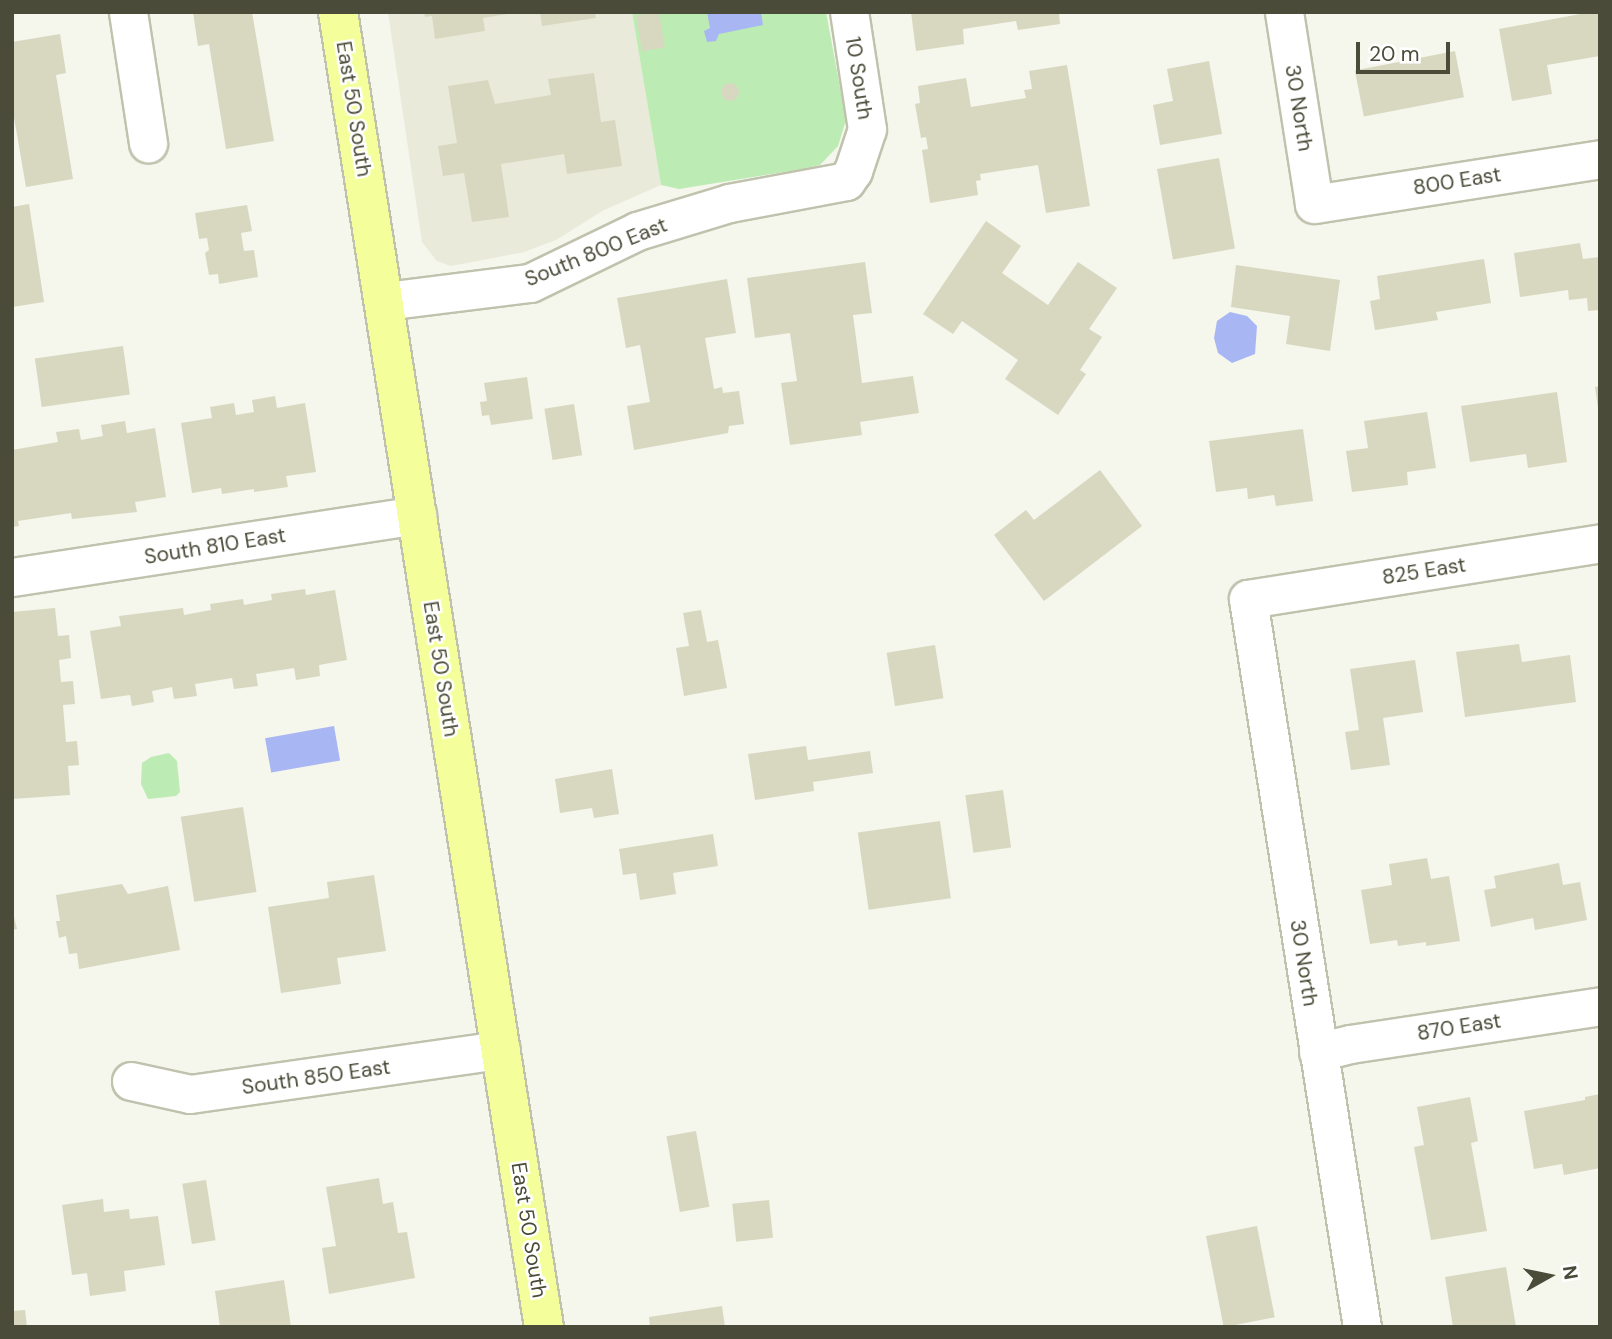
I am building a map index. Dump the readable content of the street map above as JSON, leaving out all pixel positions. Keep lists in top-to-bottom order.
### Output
{
  "streets": {
    "main road": ["East 50 South"],
    "street": [
      "10 South",
      "30 North",
      "800 East",
      "South 800 East",
      "South 810 East",
      "825 East",
      "870 East",
      "South 850 East"
    ]
  },
  "crossings": [
    ["10 South", "South 800 East"],
    ["30 North", "800 East"],
    ["30 North", "825 East"],
    ["30 North", "870 East"],
    ["East 50 South", "South 800 East"],
    ["East 50 South", "South 810 East"],
    ["East 50 South", "South 850 East"]
  ],
  "scale_bar": "20 m",
  "north": "right"
}
